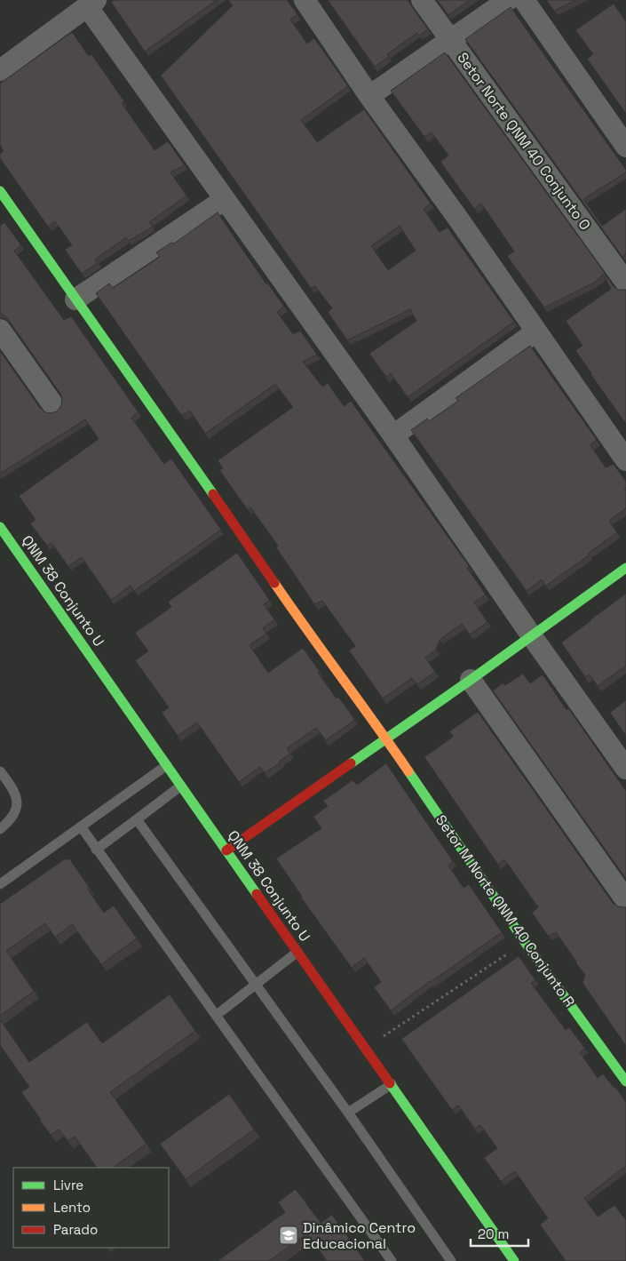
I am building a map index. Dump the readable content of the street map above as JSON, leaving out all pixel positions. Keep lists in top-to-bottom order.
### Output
{
  "streets": {
    "street": ["Setor Norte QNM 40 Conjunto O", "QNM 38 Conjunto U", "Setor M Norte QNM 40 Conjunto R"]
  },
  "places": {
    "school or university": ["Dinâmico Centro Educacional"]
  },
  "legend": ["Livre", "Lento", "Parado"],
  "scale_bar": "20 m"
}
